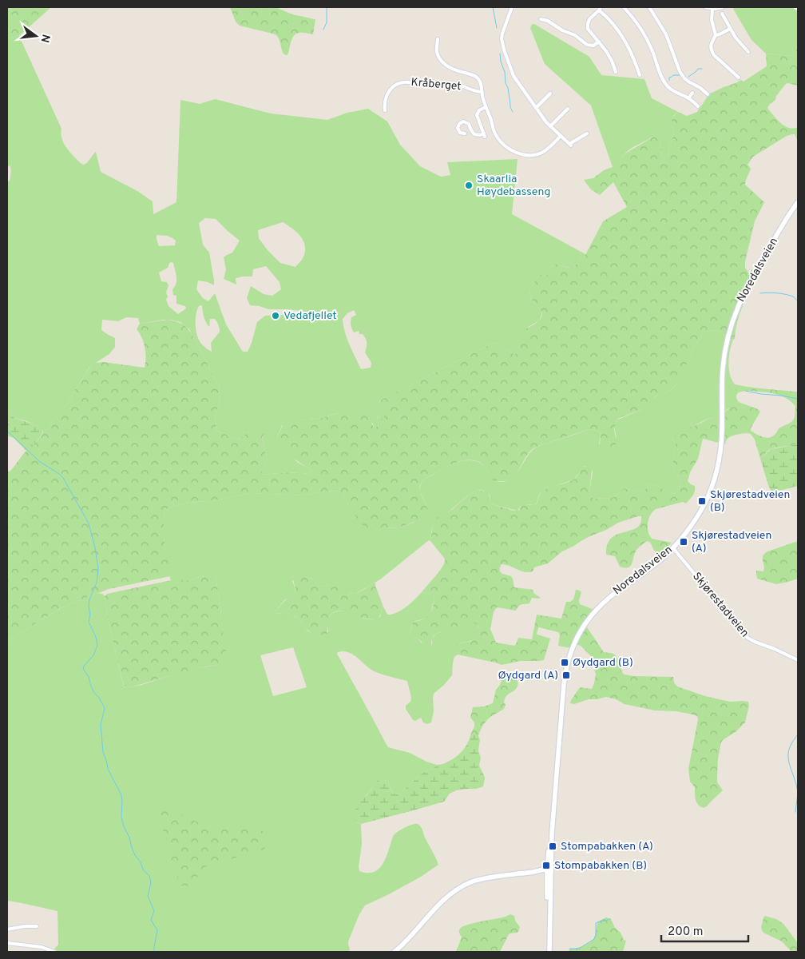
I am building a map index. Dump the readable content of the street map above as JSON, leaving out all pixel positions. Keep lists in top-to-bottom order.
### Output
{
  "streets": {
    "main road": ["Noredalsveien"],
    "street": ["Kråberget", "Skjørestadveien"]
  },
  "crossings": [
    ["Noredalsveien", "Skjørestadveien"]
  ],
  "places": {
    "other": ["Skaarlia Høydebasseng", "Vedafjellet"],
    "transit": [
      "Skjørestadveien (B)",
      "Skjørestadveien (A)",
      "Øydgard (B)",
      "Øydgard (A)",
      "Stompabakken (A)",
      "Stompabakken (B)"
    ]
  },
  "scale_bar": "200 m",
  "north": "right"
}
